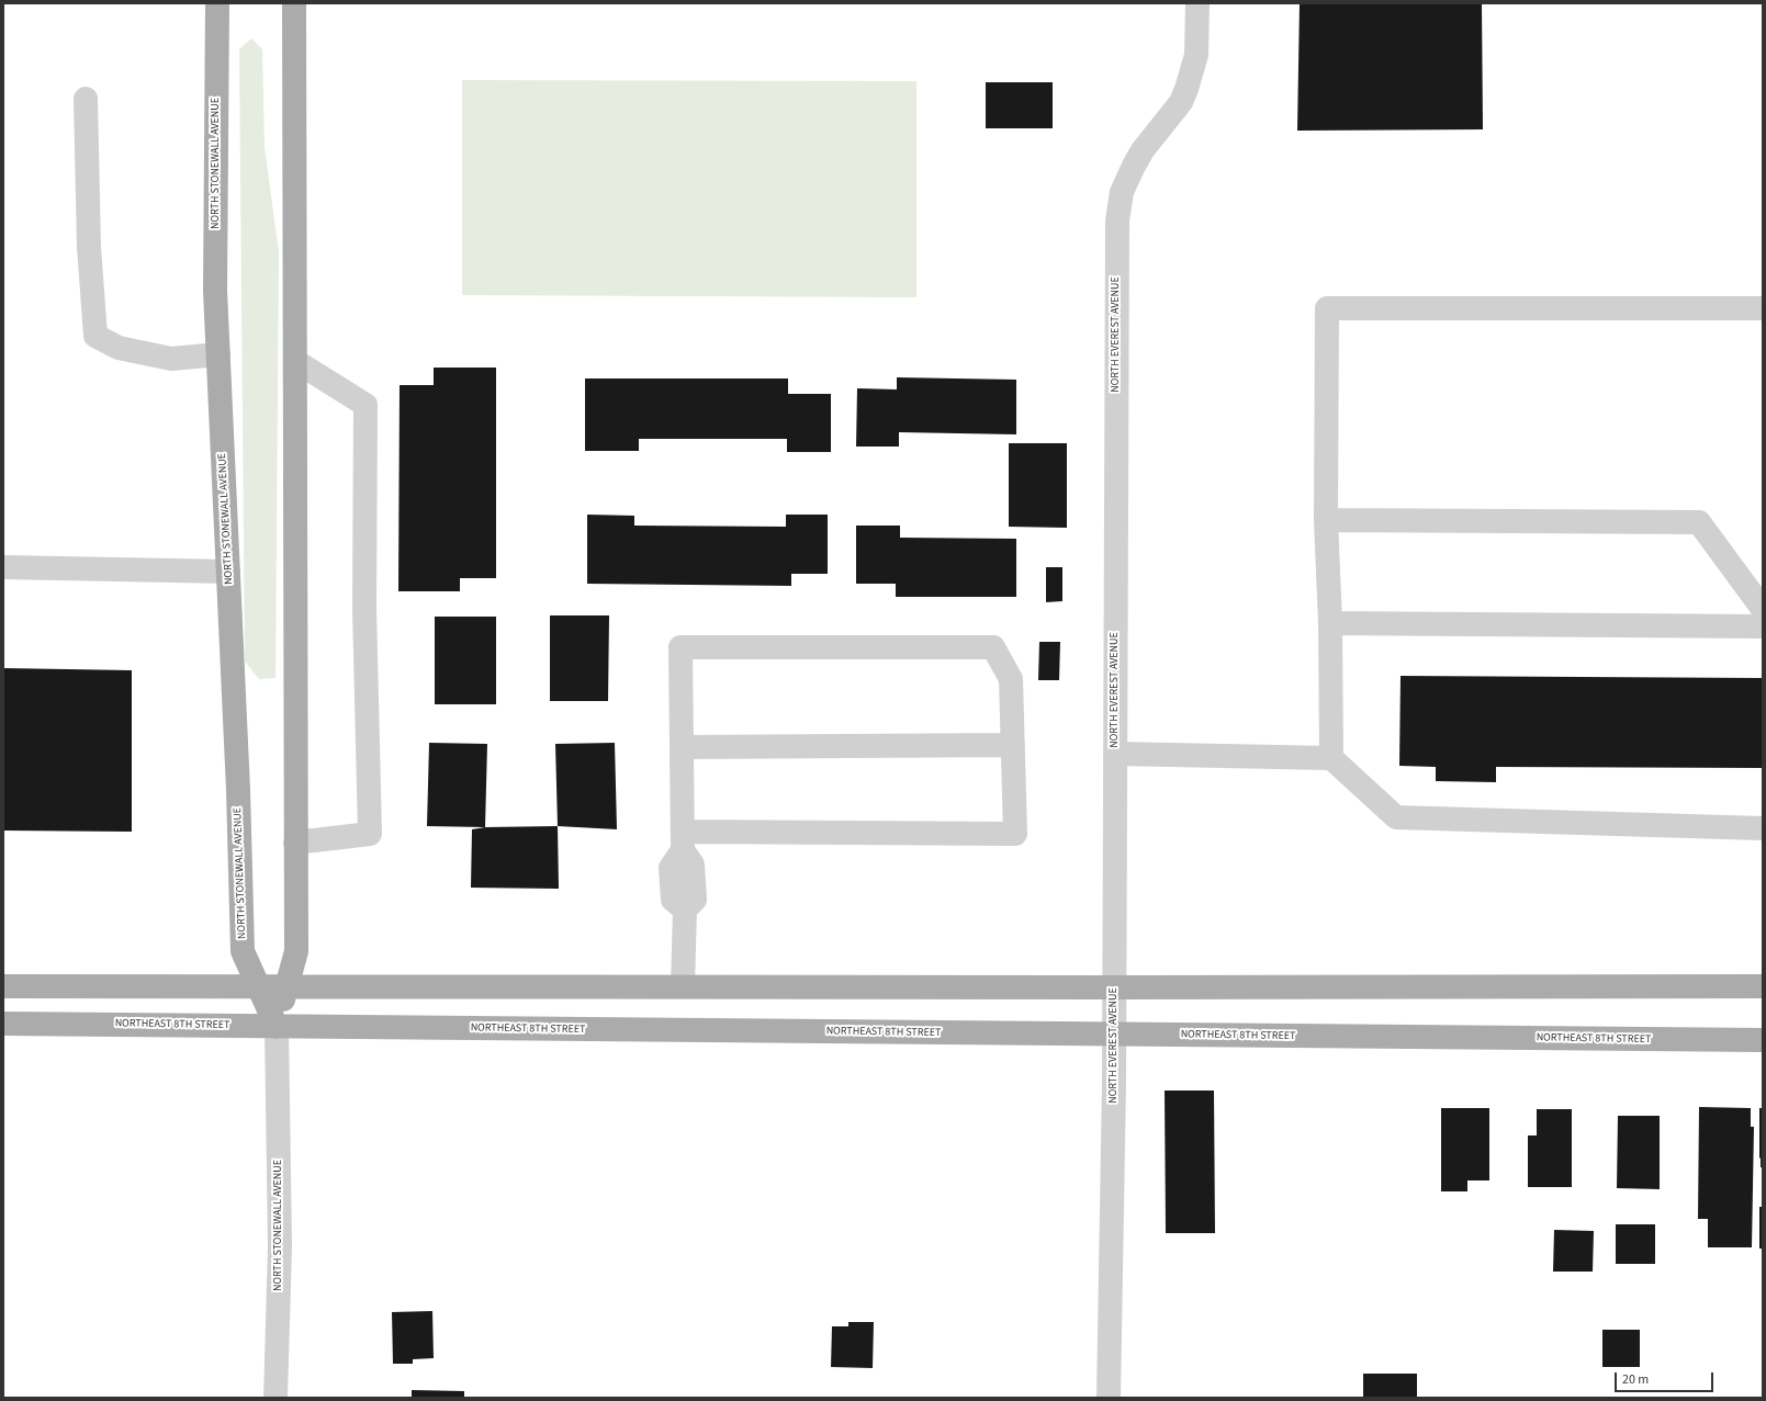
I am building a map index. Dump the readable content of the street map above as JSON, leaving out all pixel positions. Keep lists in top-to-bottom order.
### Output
{
  "streets": {
    "main road": ["NORTH STONEWALL AVENUE", "NORTHEAST 8TH STREET"],
    "street": ["NORTH EVEREST AVENUE"]
  },
  "crossings": [
    ["NORTH STONEWALL AVENUE", "NORTHEAST 8TH STREET"],
    ["NORTH EVEREST AVENUE", "NORTHEAST 8TH STREET"]
  ],
  "scale_bar": "20 m"
}
